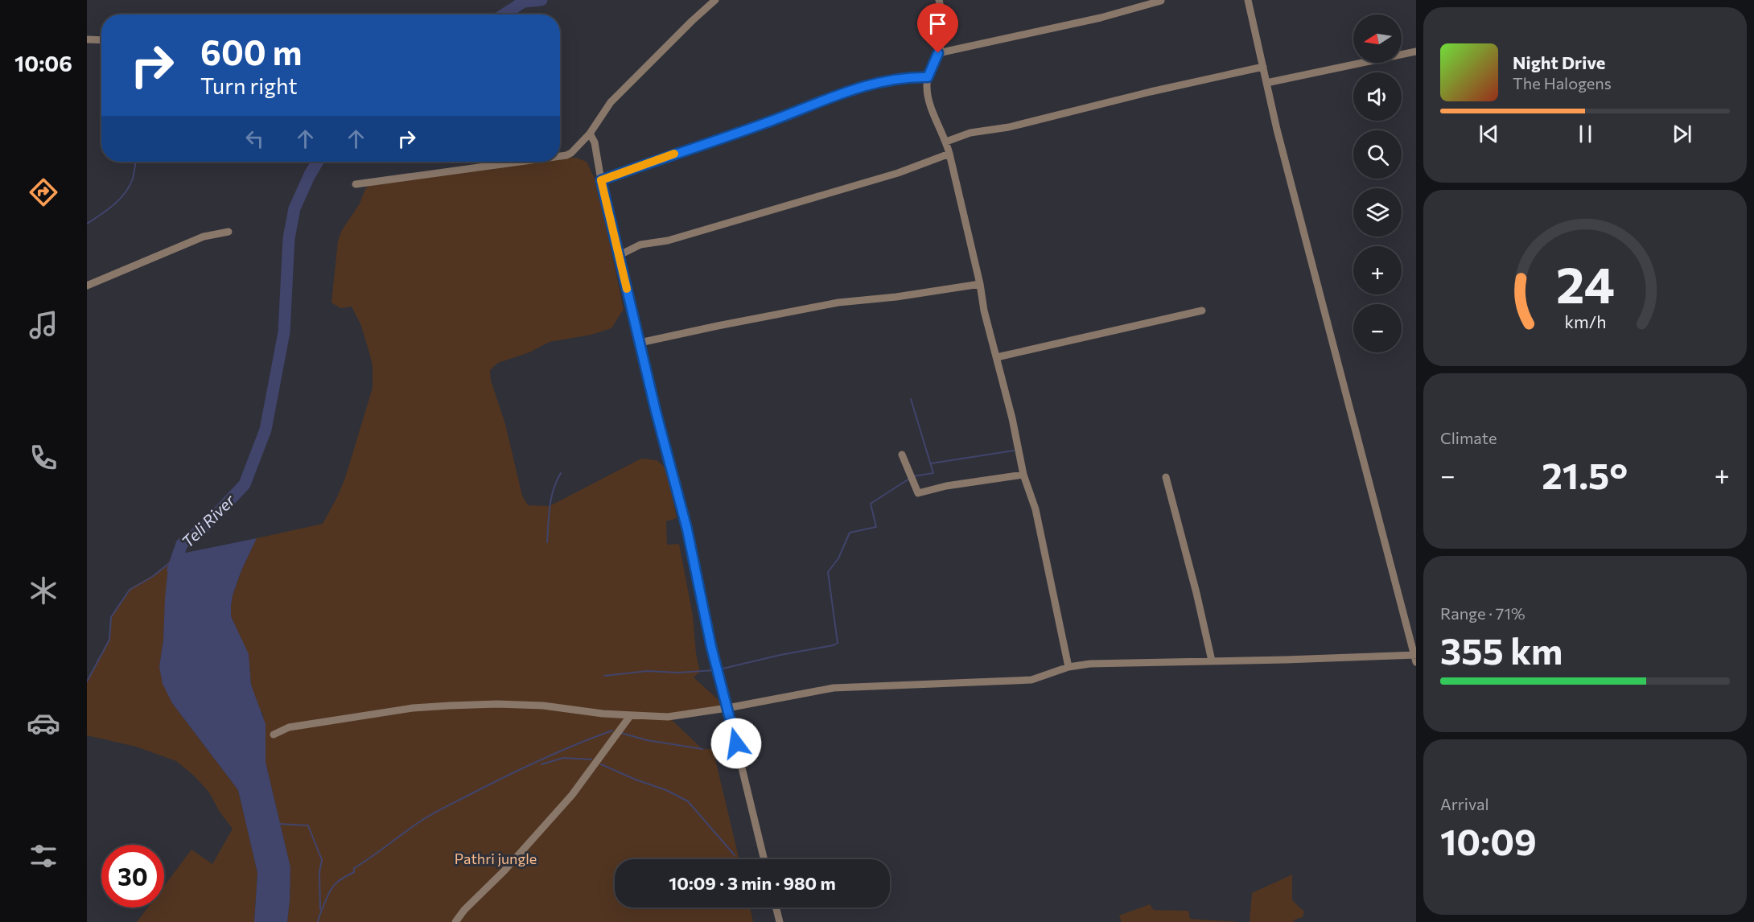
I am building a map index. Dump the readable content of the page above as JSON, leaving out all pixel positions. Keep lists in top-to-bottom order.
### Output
{
  "water": ["Teli River"],
  "parks": ["Pathri jungle"],
  "north": "left",
  "page": {
    "tabs": "10:06",
    "map_buttons": ["+", "−"],
    "turn": ["600 m", "Turn right"],
    "song": ["Night Drive", "The Halogens"],
    "tile": [
      "Climate",
      ["Range · 71%", "355 km"],
      ["Arrival", "10:09"]
    ],
    "heat": ["−", "21.5°", "+"],
    "limit": "30",
    "trip": "10:09 · 3 min · 980 m",
    "gauge": ["24", "km/h"]
  }
}
